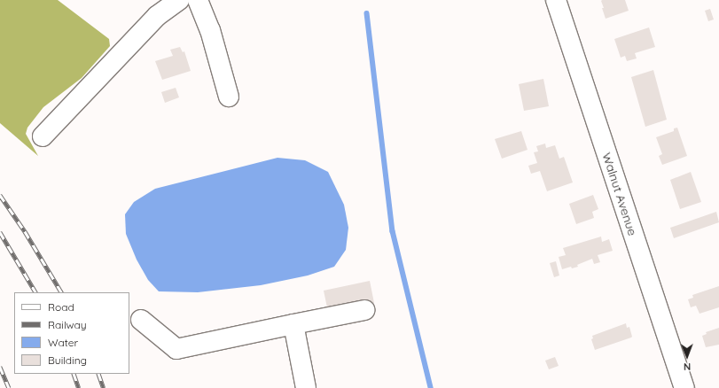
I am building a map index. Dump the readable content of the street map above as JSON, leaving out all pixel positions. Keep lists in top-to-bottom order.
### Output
{
  "streets": {
    "street": ["Walnut Avenue"]
  },
  "legend": [
    "Road",
    "Railway",
    "Water",
    "Building"
  ],
  "north": "bottom"
}
